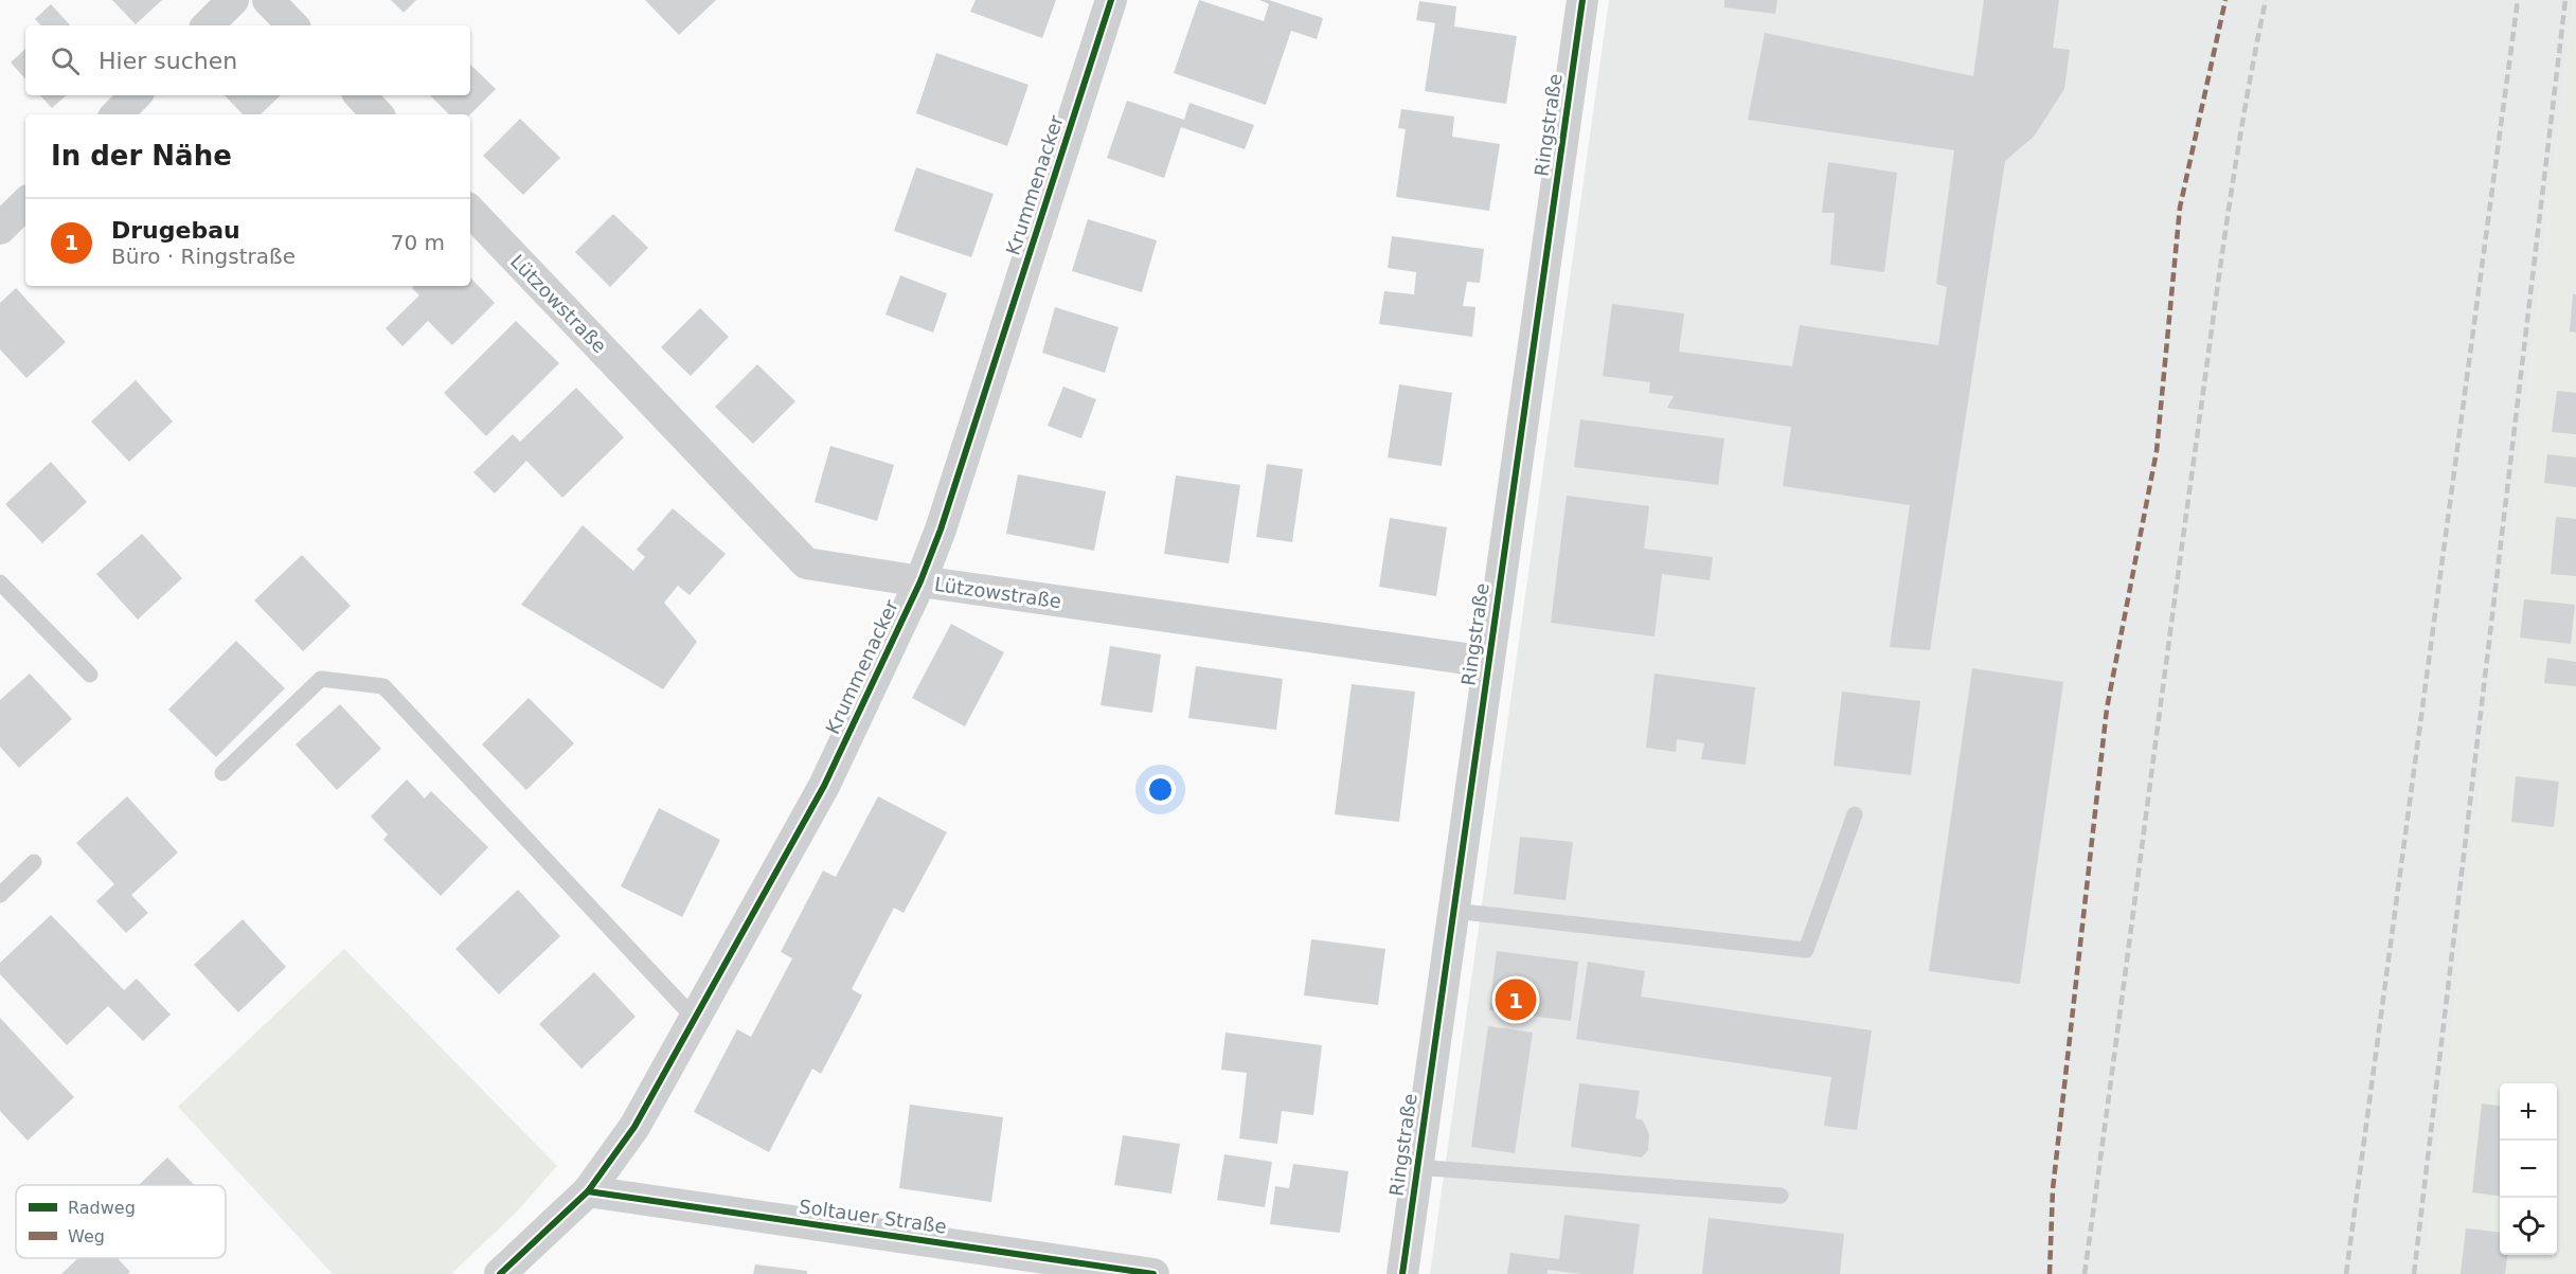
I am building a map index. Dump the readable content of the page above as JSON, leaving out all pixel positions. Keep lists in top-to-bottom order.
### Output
{
  "streets": {
    "street": [
      "Ringstraße",
      "Krummenacker",
      "Lützowstraße",
      "Soltauer Straße"
    ]
  },
  "crossings": [
    ["Ringstraße", "Lützowstraße"],
    ["Krummenacker", "Lützowstraße"],
    ["Krummenacker", "Soltauer Straße"]
  ],
  "legend": ["Radweg", "Weg"],
  "page": {
    "search": "Hier suchen",
    "heading": "In der Nähe",
    "list": [
      {
        "mark": "1",
        "name": "Drugebau",
        "note": "Büro · Ringstraße",
        "value": "70 m"
      }
    ],
    "pins": "1",
    "map_buttons": ["+", "−"]
  }
}
